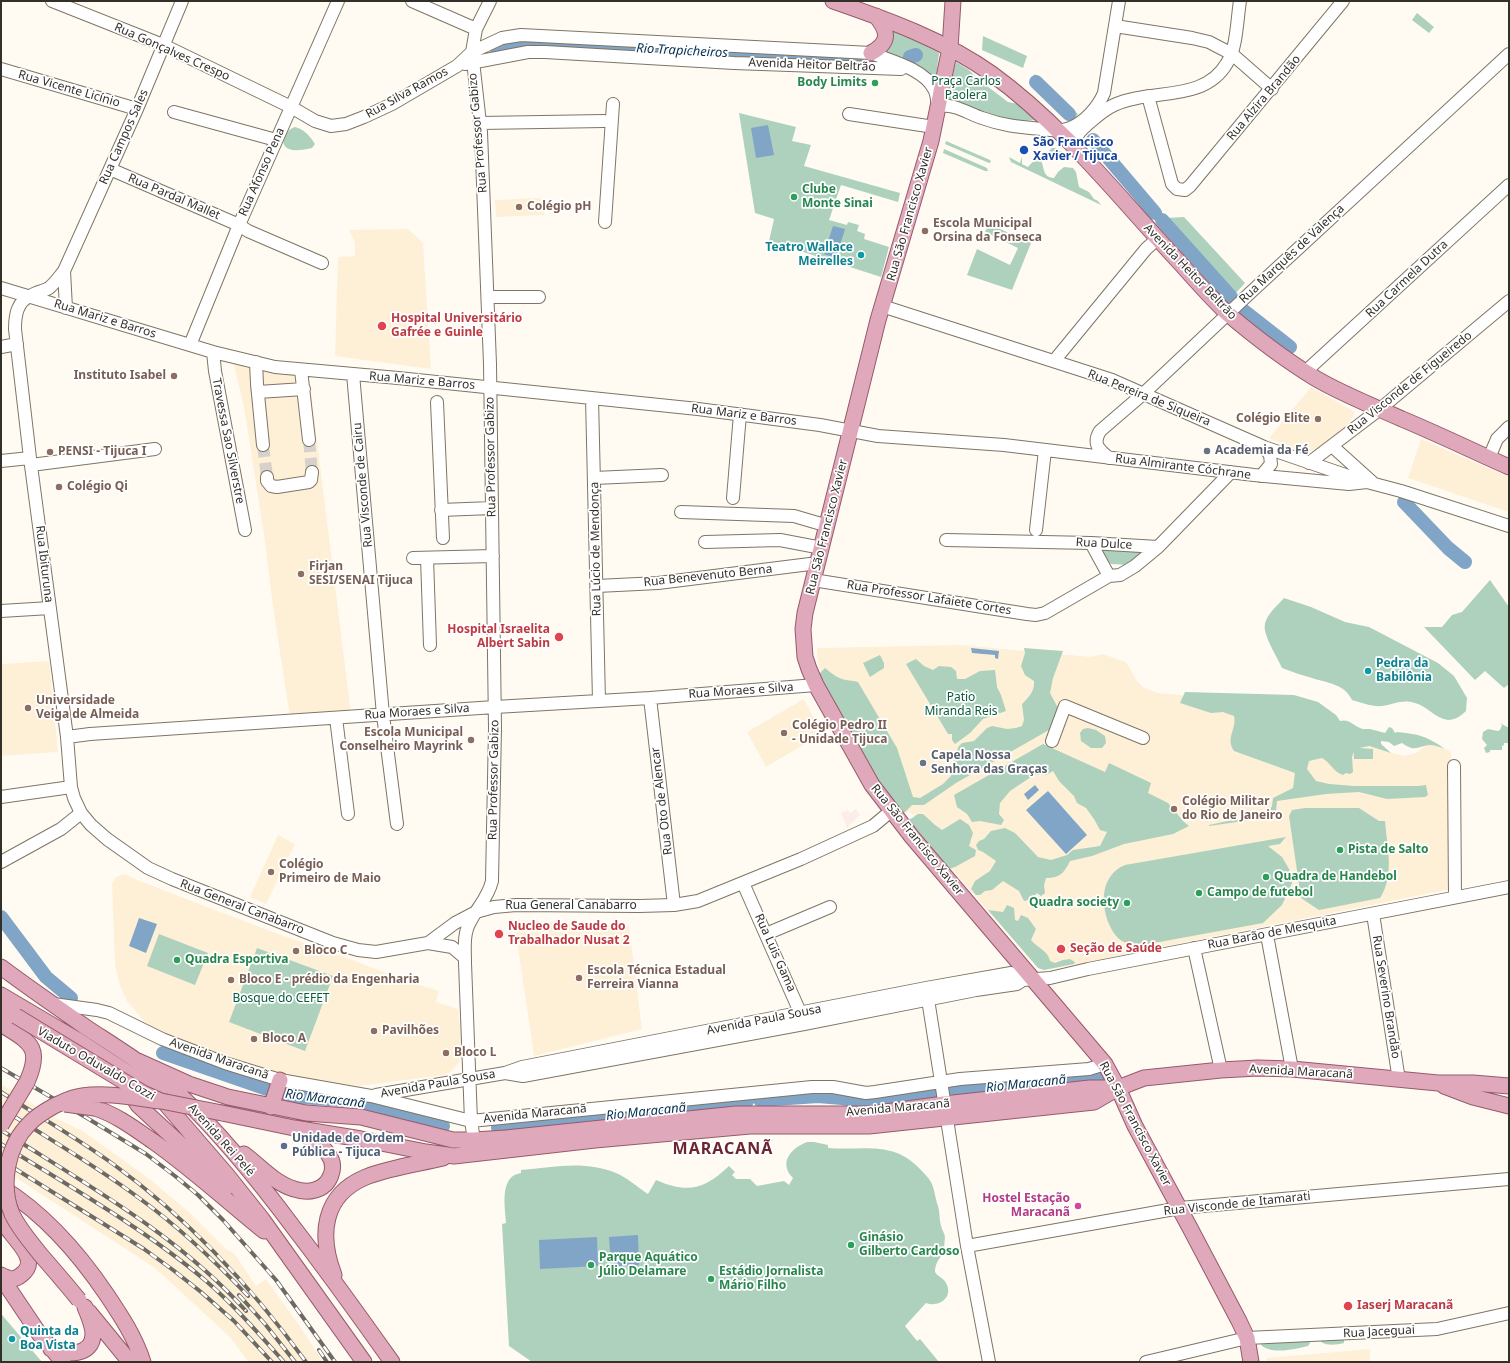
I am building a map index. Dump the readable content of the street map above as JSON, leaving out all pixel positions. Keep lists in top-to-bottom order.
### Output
{
  "streets": {
    "main road": [
      "Avenida Heitor Beltrão",
      "Rua São Francisco Xavier",
      "Avenida Maracanã",
      "Viaduto Oduvaldo Cozzi",
      "Avenida Rei Pelé"
    ],
    "street": [
      "Rua Gonçalves Crespo",
      "Rua Vicente Licínio",
      "Rua Silva Ramos",
      "Rua Alzira Brandão",
      "Rua Professor Gabizo",
      "Rua Campos Sales",
      "Rua Afonso Pena",
      "Rua Pardal Mallet",
      "Rua Marquês de Valença",
      "Rua Carmela Dutra",
      "Rua Mariz e Barros",
      "Rua Visconde de Figueiredo",
      "Rua Pereira de Siqueira",
      "Travessa Sao Silverstre",
      "Rua Almirante Cóchrane",
      "Rua Visconde de Cairu",
      "Rua Dulce",
      "Rua Lúcio de Mendonça",
      "Rua Ibituruna",
      "Rua Benevenuto Berna",
      "Rua Professor Lafaiete Cortes",
      "Rua Moraes e Silva",
      "Rua Oto de Alencar",
      "Rua General Canabarro",
      "Rua Barão de Mesquita",
      "Rua Luis Gama",
      "Rua Severino Brandão",
      "Avenida Paula Sousa",
      "Rua Visconde de Itamarati",
      "Rua Jaceguai"
    ]
  },
  "crossings": [
    ["Rua Gonçalves Crespo", "Rua Silva Ramos"],
    ["Rua Gonçalves Crespo", "Rua Campos Sales"],
    ["Rua Gonçalves Crespo", "Rua Afonso Pena"],
    ["Avenida Heitor Beltrão", "Rua Silva Ramos"],
    ["Avenida Heitor Beltrão", "Rua Professor Gabizo"],
    ["Avenida Heitor Beltrão", "Rua São Francisco Xavier"],
    ["Avenida Heitor Beltrão", "Rua Marquês de Valença"],
    ["Avenida Heitor Beltrão", "Rua Carmela Dutra"],
    ["Avenida Heitor Beltrão", "Rua Visconde de Figueiredo"],
    ["Rua Vicente Licínio", "Rua Campos Sales"],
    ["Rua Silva Ramos", "Rua Professor Gabizo"],
    ["Rua Silva Ramos", "Rua Afonso Pena"],
    ["Rua Professor Gabizo", "Rua Mariz e Barros"],
    ["Rua Professor Gabizo", "Rua Moraes e Silva"],
    ["Rua Professor Gabizo", "Rua General Canabarro"],
    ["Rua Professor Gabizo", "Avenida Paula Sousa"],
    ["Rua Professor Gabizo", "Avenida Maracanã"],
    ["Rua Campos Sales", "Rua Pardal Mallet"],
    ["Rua Campos Sales", "Rua Mariz e Barros"],
    ["Rua Afonso Pena", "Rua Pardal Mallet"],
    ["Rua Afonso Pena", "Rua Mariz e Barros"],
    ["Rua São Francisco Xavier", "Rua Mariz e Barros"],
    ["Rua São Francisco Xavier", "Rua Pereira de Siqueira"],
    ["Rua São Francisco Xavier", "Rua Almirante Cóchrane"],
    ["Rua São Francisco Xavier", "Rua Benevenuto Berna"],
    ["Rua São Francisco Xavier", "Rua Professor Lafaiete Cortes"],
    ["Rua São Francisco Xavier", "Rua Moraes e Silva"],
    ["Rua São Francisco Xavier", "Rua General Canabarro"],
    ["Rua São Francisco Xavier", "Rua Barão de Mesquita"],
    ["Rua São Francisco Xavier", "Avenida Paula Sousa"],
    ["Rua São Francisco Xavier", "Avenida Maracanã"],
    ["Rua São Francisco Xavier", "Rua Visconde de Itamarati"],
    ["Rua São Francisco Xavier", "Rua Jaceguai"],
    ["Rua Marquês de Valença", "Rua Pereira de Siqueira"],
    ["Rua Marquês de Valença", "Rua Almirante Cóchrane"],
    ["Rua Mariz e Barros", "Travessa Sao Silverstre"],
    ["Rua Mariz e Barros", "Rua Almirante Cóchrane"],
    ["Rua Mariz e Barros", "Rua Visconde de Cairu"],
    ["Rua Mariz e Barros", "Rua Lúcio de Mendonça"],
    ["Rua Mariz e Barros", "Rua Ibituruna"],
    ["Rua Visconde de Figueiredo", "Rua Pereira de Siqueira"],
    ["Rua Pereira de Siqueira", "Rua Almirante Cóchrane"],
    ["Rua Visconde de Cairu", "Rua Moraes e Silva"],
    ["Rua Lúcio de Mendonça", "Rua Benevenuto Berna"],
    ["Rua Lúcio de Mendonça", "Rua Moraes e Silva"],
    ["Rua Ibituruna", "Rua Moraes e Silva"],
    ["Rua Ibituruna", "Rua General Canabarro"],
    ["Rua Moraes e Silva", "Rua Oto de Alencar"],
    ["Rua Oto de Alencar", "Rua General Canabarro"],
    ["Rua General Canabarro", "Rua Luis Gama"],
    ["Rua Barão de Mesquita", "Rua Severino Brandão"],
    ["Rua Barão de Mesquita", "Avenida Paula Sousa"],
    ["Rua Luis Gama", "Avenida Paula Sousa"],
    ["Rua Severino Brandão", "Avenida Maracanã"],
    ["Avenida Paula Sousa", "Avenida Maracanã"],
    ["Avenida Maracanã", "Viaduto Oduvaldo Cozzi"],
    ["Avenida Maracanã", "Avenida Rei Pelé"],
    ["Viaduto Oduvaldo Cozzi", "Avenida Rei Pelé"]
  ],
  "districts": ["MARACANÃ"],
  "water": ["Rio Trapicheiros", "Rio Maracanã"],
  "parks": ["Praça Carlos Paolera", "Patio Miranda Reis", "Bosque do CEFET"],
  "places": [
    "Body Limits",
    "São Francisco Xavier / Tijuca",
    "Clube Monte Sinai",
    "Colégio pH",
    "Escola Municipal Orsina da Fonseca",
    "Teatro Wallace Meirelles",
    "Hospital Universitário Gafrée e Guinle",
    "Instituto Isabel",
    "Colégio Elite",
    "Academia da Fé",
    "PENSI - Tijuca I",
    "Colégio Qi",
    "Firjan SESI/SENAI Tijuca",
    "Hospital Israelita Albert Sabin",
    "Pedra da Babilônia",
    "Universidade Veiga de Almeida",
    "Colégio Pedro II - Unidade Tijuca",
    "Escola Municipal Conselheiro Mayrink",
    "Capela Nossa Senhora das Graças",
    "Colégio Militar do Rio de Janeiro",
    "Pista de Salto",
    "Colégio Primeiro de Maio",
    "Quadra de Handebol",
    "Campo de futebol",
    "Quadra society",
    "Nucleo de Saude do Trabalhador Nusat 2",
    "Seção de Saúde",
    "Bloco C",
    "Quadra Esportiva",
    "Escola Técnica Estadual Ferreira Vianna",
    "Bloco E - prédio da Engenharia",
    "Pavilhões",
    "Bloco A",
    "Bloco L",
    "Unidade de Ordem Pública - Tijuca",
    "Hostel Estação Maracanã",
    "Ginásio Gilberto Cardoso",
    "Parque Aquático Júlio Delamare",
    "Estádio Jornalista Mário Filho",
    "Iaserj Maracanã",
    "Quinta da Boa Vista"
  ]
}
